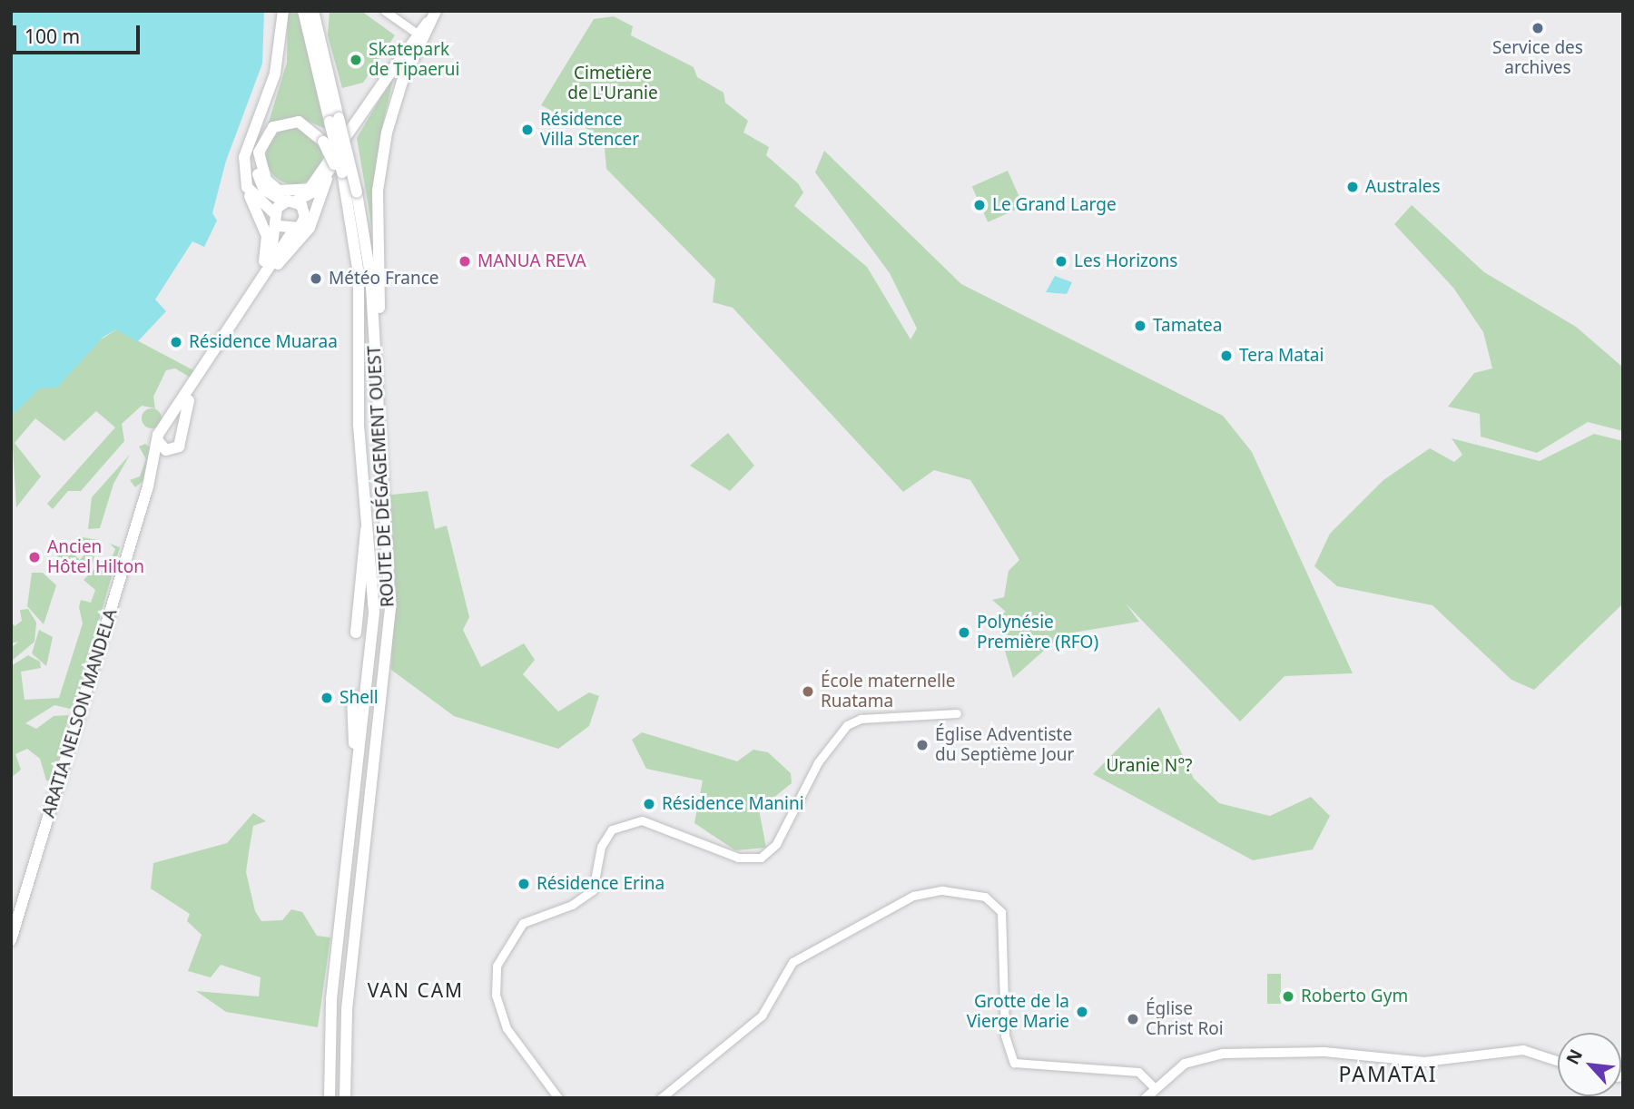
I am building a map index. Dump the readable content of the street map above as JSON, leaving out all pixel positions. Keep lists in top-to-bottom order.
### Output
{
  "streets": {
    "main road": ["ROUTE DE DÉGAGEMENT OUEST", "ARATIA NELSON MANDELA"]
  },
  "districts": ["VAN CAM", "PAMATAI"],
  "parks": ["Cimetière de L'Uranie", "Uranie N°?"],
  "places": [
    "Service des archives",
    "Skatepark de Tipaerui",
    "Résidence Villa Stencer",
    "Australes",
    "Le Grand Large",
    "MANUA REVA",
    "Les Horizons",
    "Météo France",
    "Tamatea",
    "Résidence Muaraa",
    "Tera Matai",
    "Ancien Hôtel Hilton",
    "Polynésie Première (RFO)",
    "École maternelle Ruatama",
    "Shell",
    "Église Adventiste du Septième Jour",
    "Résidence Manini",
    "Résidence Erina",
    "Roberto Gym",
    "Grotte de la Vierge Marie",
    "Église Christ Roi"
  ],
  "scale_bar": "100 m",
  "north": "top left"
}
